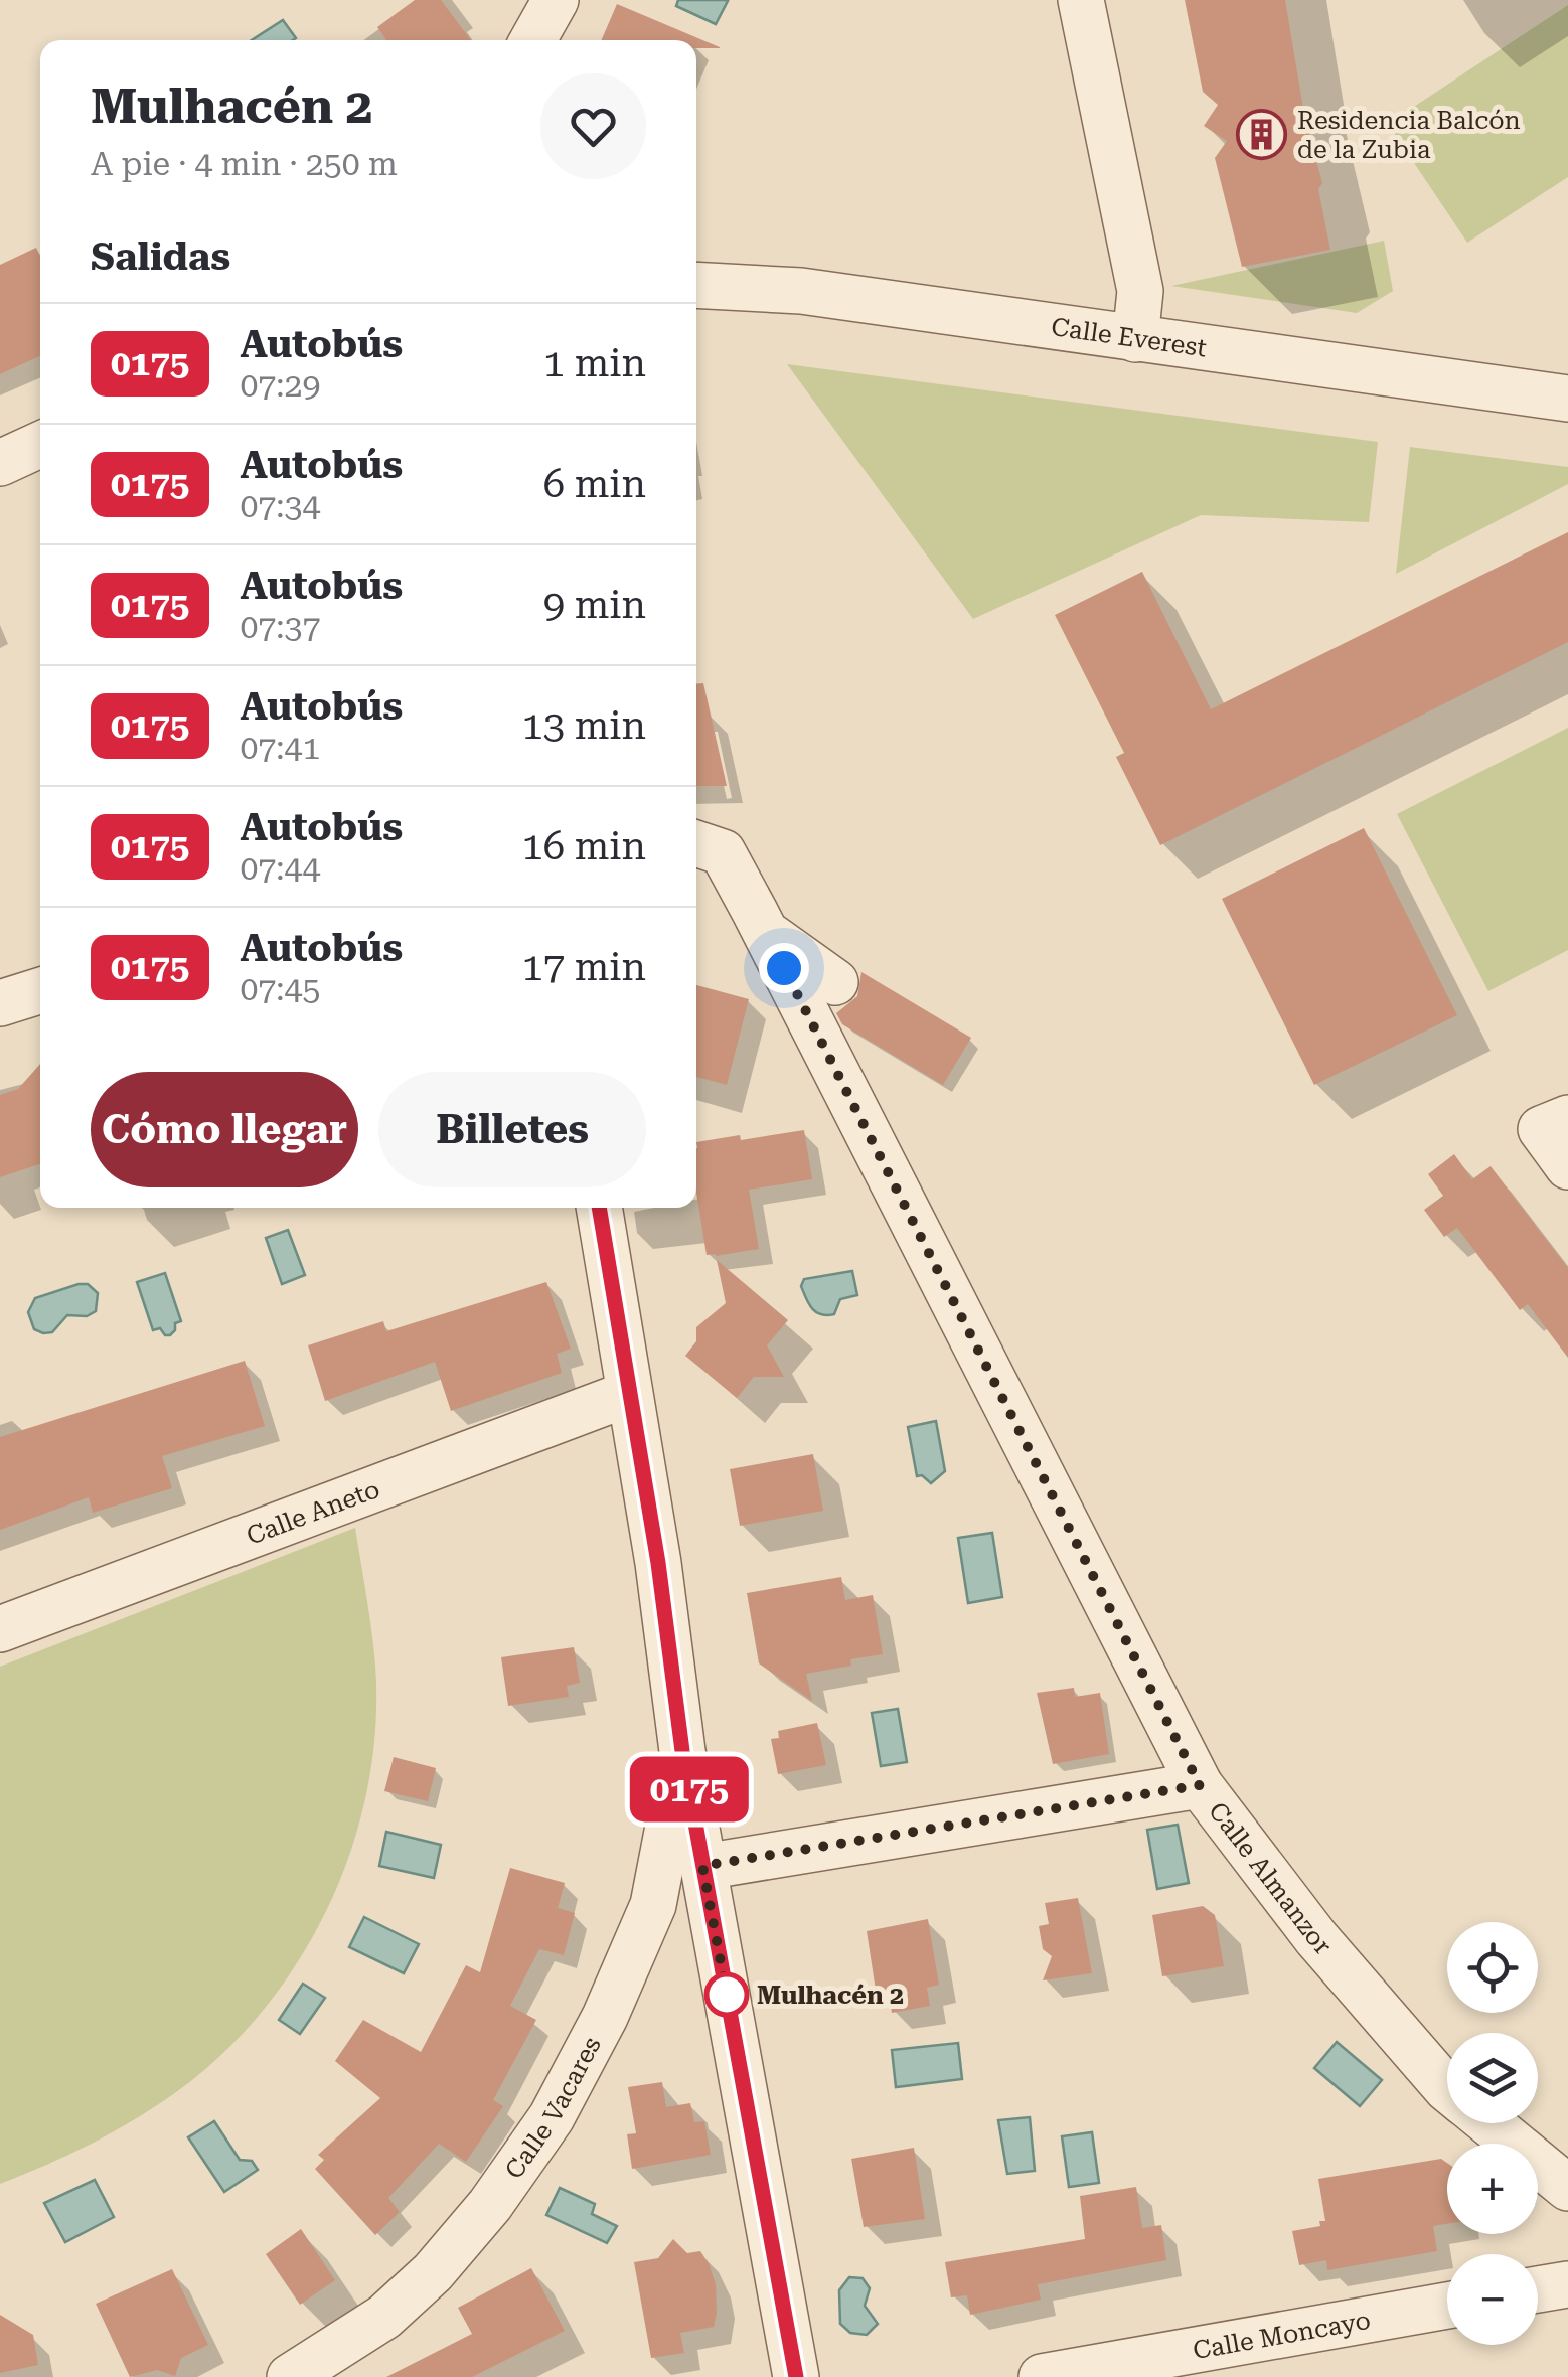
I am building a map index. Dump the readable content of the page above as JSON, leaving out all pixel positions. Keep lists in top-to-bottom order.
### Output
{
  "streets": {
    "street": [
      "Calle Everest",
      "Calle Aneto",
      "Calle Almanzor",
      "Calle Vacares",
      "Calle Moncayo"
    ]
  },
  "places": {
    "building": ["Residencia Balcón de la Zubia"],
    "other": ["Mulhacén 2"]
  },
  "lines": ["bus line 0175"],
  "page": {
    "on_map": "0175",
    "heading": [
      ["Mulhacén 2", "A pie · 4 min · 250 m"],
      "Salidas"
    ],
    "list": [
      {
        "mark": "0175",
        "name": "Autobús",
        "note": "07:29",
        "value": "1 min"
      },
      {
        "mark": "0175",
        "name": "Autobús",
        "note": "07:34",
        "value": "6 min"
      },
      {
        "mark": "0175",
        "name": "Autobús",
        "note": "07:37",
        "value": "9 min"
      },
      {
        "mark": "0175",
        "name": "Autobús",
        "note": "07:41",
        "value": "13 min"
      },
      {
        "mark": "0175",
        "name": "Autobús",
        "note": "07:44",
        "value": "16 min"
      },
      {
        "mark": "0175",
        "name": "Autobús",
        "note": "07:45",
        "value": "17 min"
      }
    ],
    "buttons": ["Cómo llegar", "Billetes"],
    "map_buttons": ["+", "−"]
  }
}
